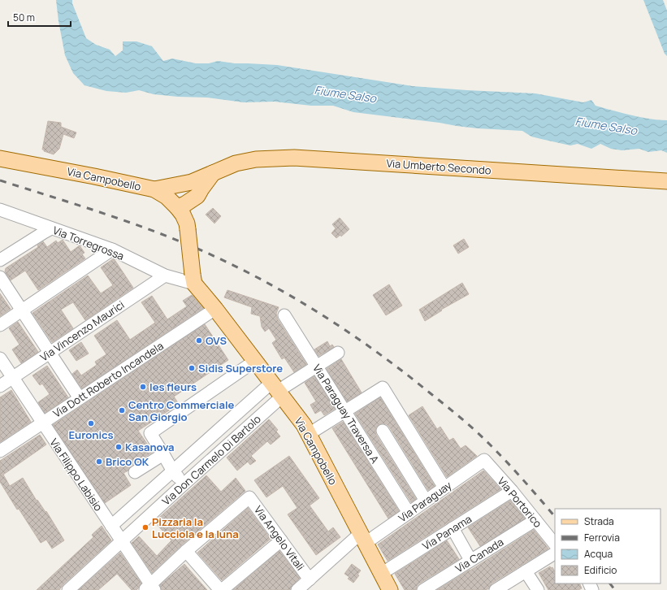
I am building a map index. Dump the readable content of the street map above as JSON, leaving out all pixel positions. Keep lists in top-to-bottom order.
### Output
{
  "streets": {
    "main road": ["Via Umberto Secondo", "Via Campobello"],
    "street": [
      "Via Torregrossa",
      "Via Vincenzo Maurici",
      "Via Dott Roberto Incandela",
      "Via Paraguay Traversa A",
      "Via Don Carmelo Di Bartolo",
      "Via Filippo Labisio",
      "Via Paraguay",
      "Via Portorico",
      "Via Panama",
      "Via Angelo Vitali",
      "Via Canada"
    ]
  },
  "crossings": [
    ["Via Umberto Secondo", "Via Campobello"],
    ["Via Campobello", "Via Torregrossa"],
    ["Via Campobello", "Via Dott Roberto Incandela"],
    ["Via Campobello", "Via Don Carmelo Di Bartolo"],
    ["Via Campobello", "Via Paraguay"],
    ["Via Campobello", "Via Panama"],
    ["Via Torregrossa", "Via Vincenzo Maurici"],
    ["Via Vincenzo Maurici", "Via Filippo Labisio"],
    ["Via Dott Roberto Incandela", "Via Filippo Labisio"],
    ["Via Paraguay Traversa A", "Via Paraguay"],
    ["Via Don Carmelo Di Bartolo", "Via Filippo Labisio"],
    ["Via Paraguay", "Via Portorico"],
    ["Via Paraguay", "Via Angelo Vitali"],
    ["Via Portorico", "Via Panama"],
    ["Via Portorico", "Via Canada"]
  ],
  "water": ["Fiume Salso"],
  "places": [
    "OVS",
    "Sidis Superstore",
    "les fleurs",
    "Centro Commerciale San Giorgio",
    "Euronics",
    "Kasanova",
    "Brico OK",
    "Pizzaria la Lucciola e la luna"
  ],
  "legend": [
    "Strada",
    "Ferrovia",
    "Acqua",
    "Edificio"
  ],
  "scale_bar": "50 m"
}
